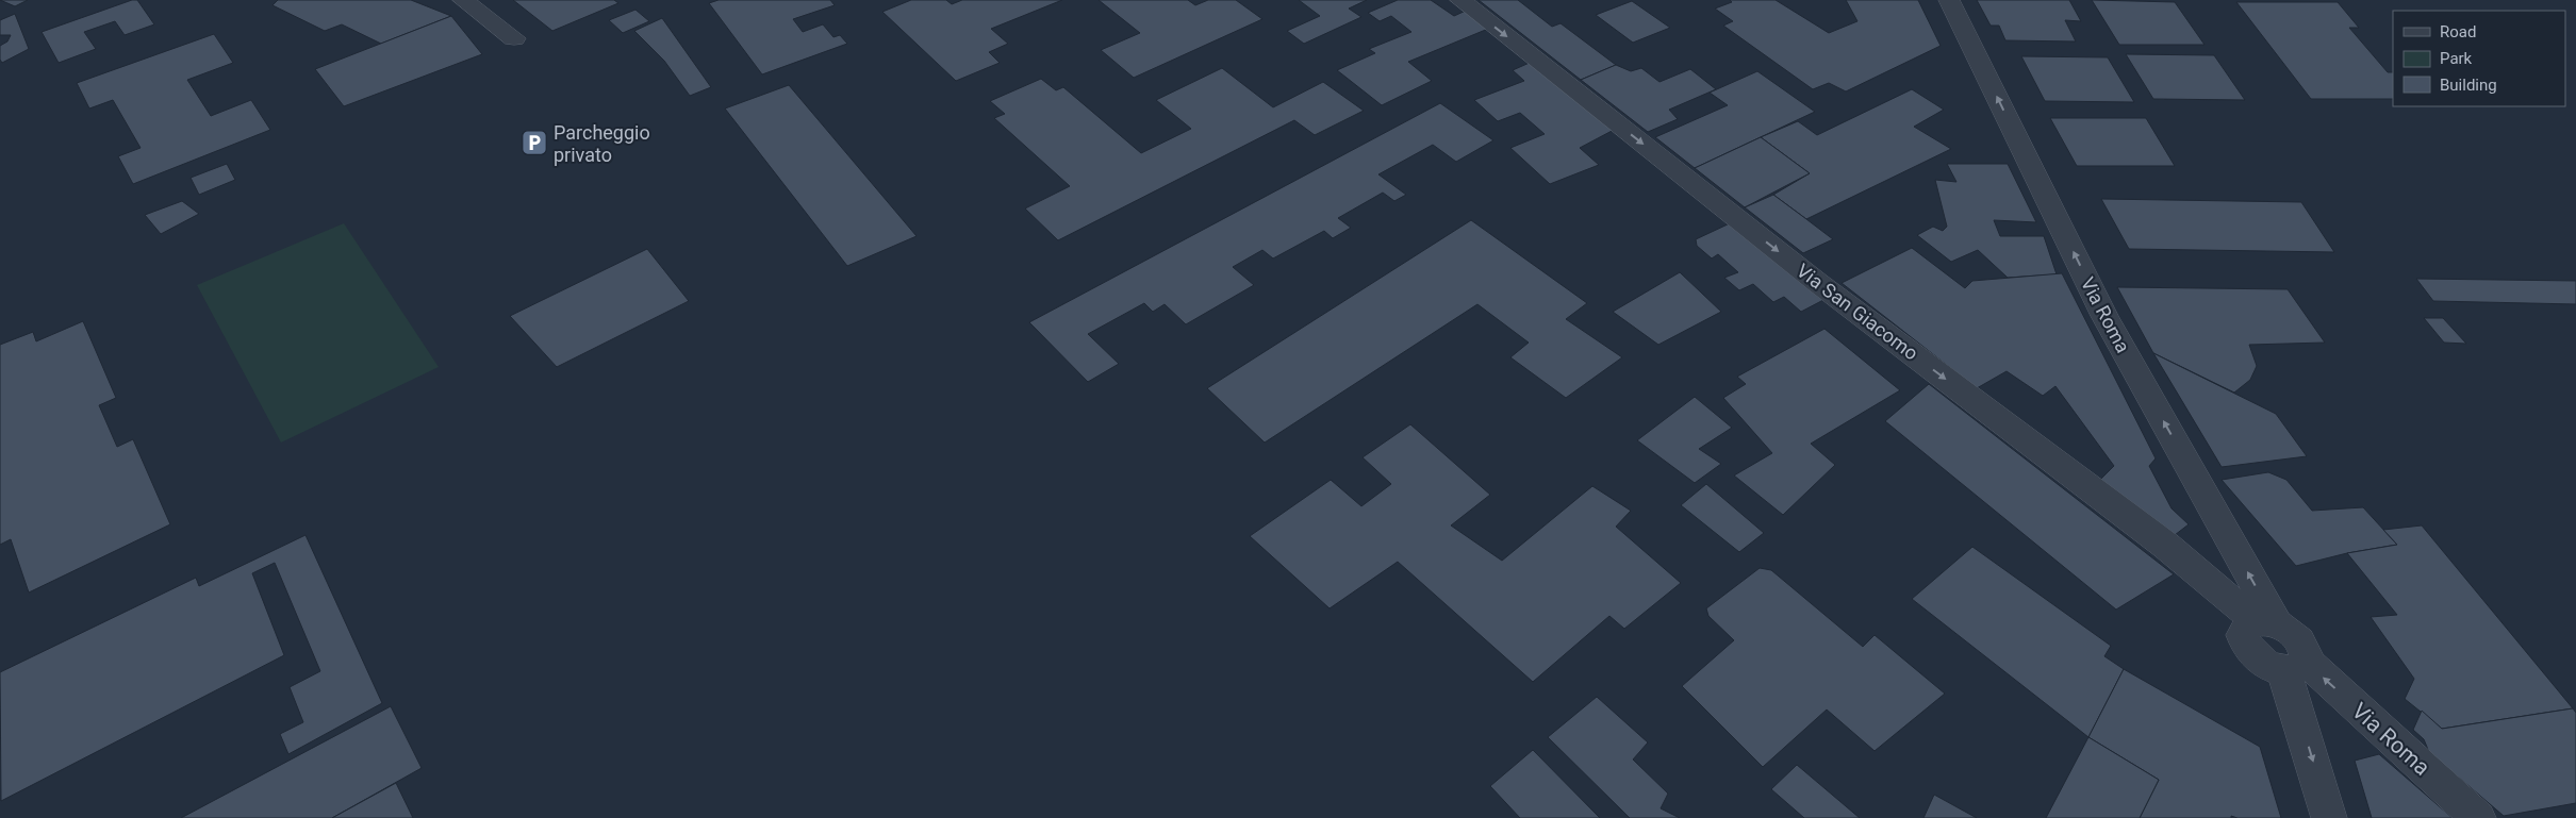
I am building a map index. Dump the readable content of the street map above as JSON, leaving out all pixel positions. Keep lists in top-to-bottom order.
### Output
{
  "streets": {
    "street": ["Via San Giacomo", "Via Roma"]
  },
  "crossings": [
    ["Via San Giacomo", "Via Roma"]
  ],
  "one_way": ["Via San Giacomo", "Via Roma"],
  "places": {
    "parking": ["Parcheggio privato"]
  },
  "legend": ["Road", "Park", "Building"]
}
